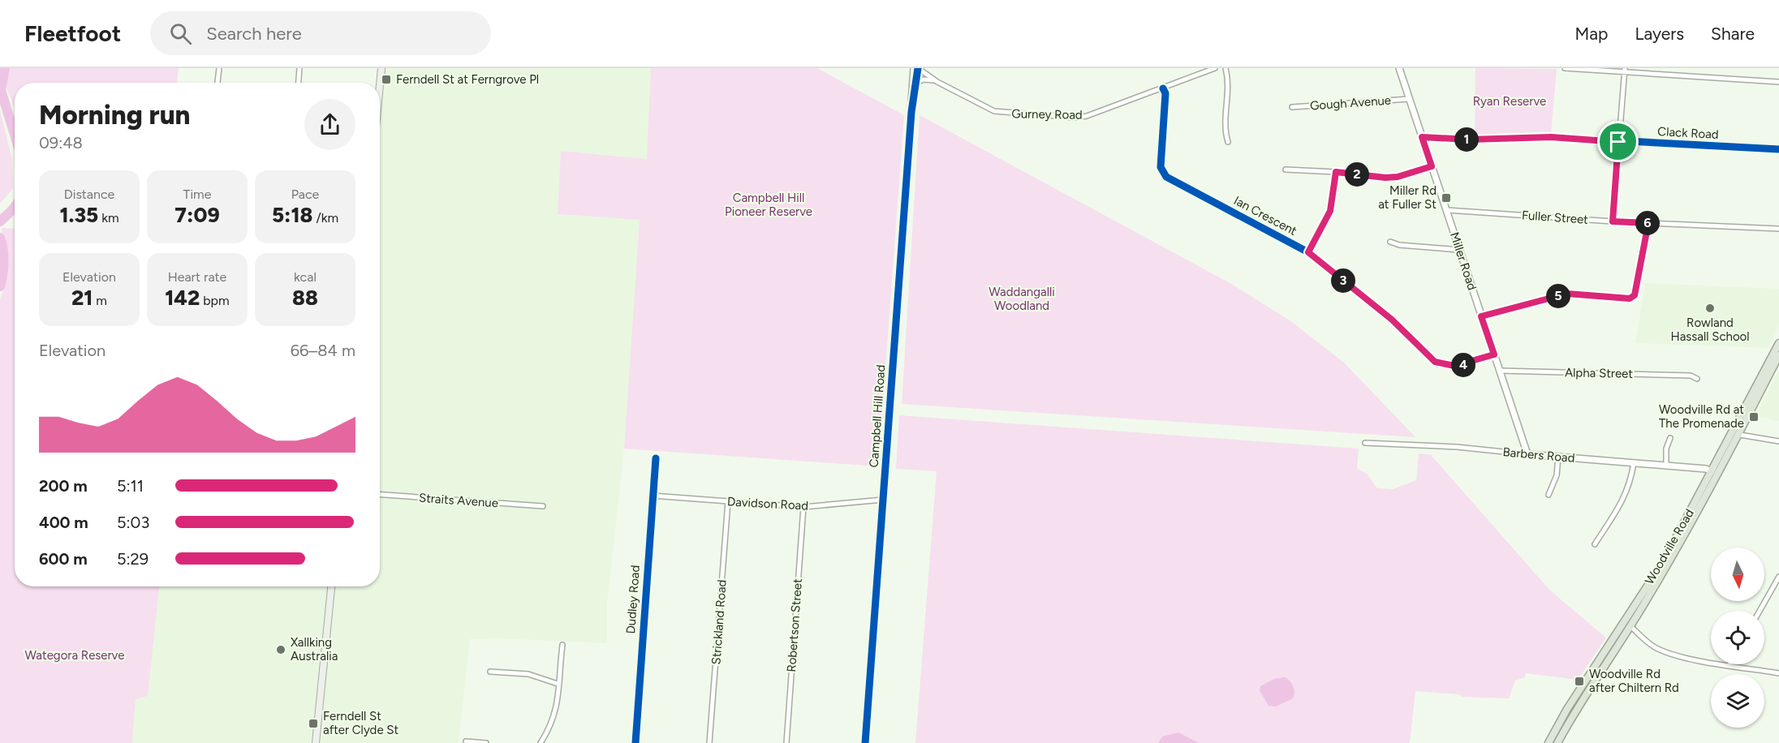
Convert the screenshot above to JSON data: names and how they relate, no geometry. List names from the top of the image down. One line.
{"streets":{"main road":["Woodville Road"],"street":["Gough Avenue","Gurney Road","Clack Road","Ian Crescent","Fuller Street","Miller Road","Alpha Street","Campbell Hill Road","Barbers Road","Straits Avenue","Davidson Road","Dudley Road","Strickland Road","Robertson Street"]},"crossings":[["Gough Avenue","Miller Road"],["Gurney Road","Ian Crescent"],["Gurney Road","Campbell Hill Road"],["Clack Road","Miller Road"],["Ian Crescent","Miller Road"],["Fuller Street","Miller Road"],["Miller Road","Alpha Street"],["Miller Road","Barbers Road"],["Campbell Hill Road","Davidson Road"],["Barbers Road","Woodville Road"],["Davidson Road","Dudley Road"],["Davidson Road","Strickland Road"],["Davidson Road","Robertson Street"]],"parks":["Ryan Reserve","Campbell Hill Pioneer Reserve","Waddangalli Woodland","Wategora Reserve"],"places":{"transit":["Ferndell St at Ferngrove Pl","Miller Rd at Fuller St","Woodville Rd at The Promenade","Woodville Rd after Chiltern Rd","Ferndell St after Clyde St"],"other":["Rowland Hassall School","Xallking Australia"]},"north":"bottom","page":{"header":"Fleetfoot","search":"Search here","nav":["Map","Layers","Share"],"heading":["Morning run","09:48"],"pins":["1","2","6","3","5","4"],"stats":[["Distance","1.35 km"],["Time","7:09"],["Pace","5:18 /km"],["Elevation","21 m"],["Heart rate","142 bpm"],["kcal","88"]],"chart":["Elevation","66–84 m"],"list":[{"name":"200 m","note":"5:11"},{"name":"400 m","note":"5:03"},{"name":"600 m","note":"5:29"}]}}
